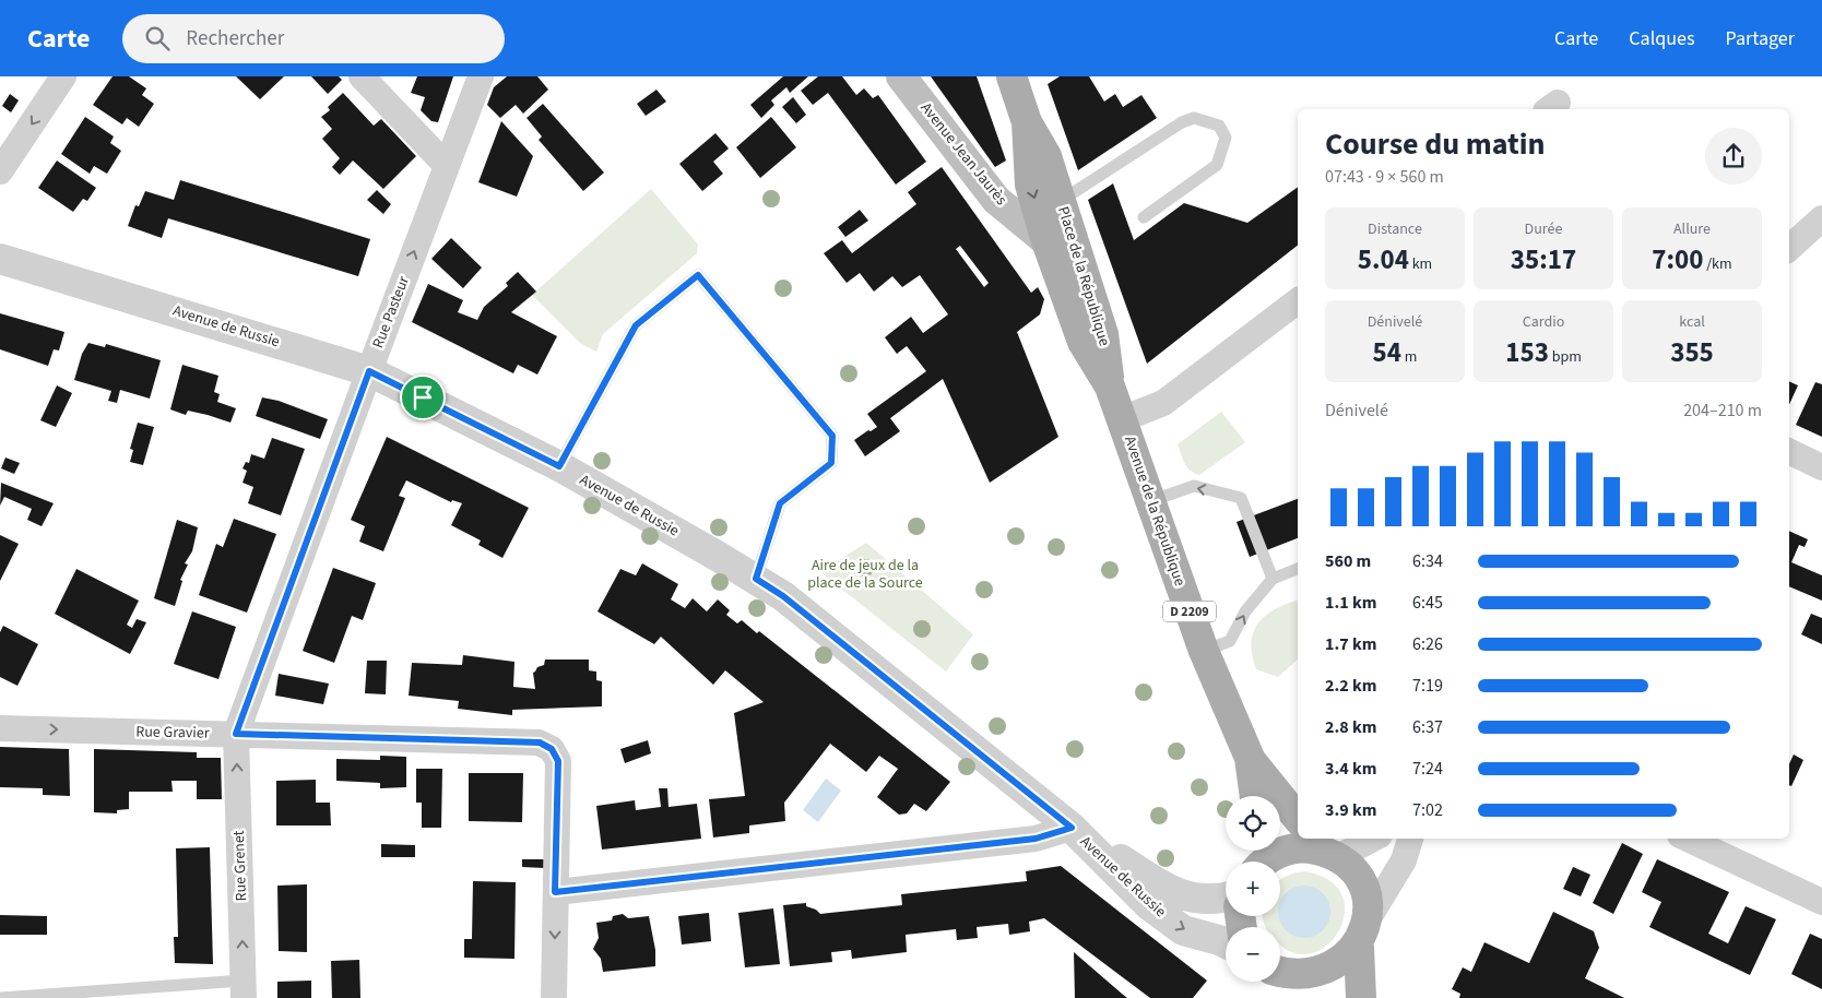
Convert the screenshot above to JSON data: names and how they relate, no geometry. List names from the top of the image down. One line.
{"streets":{"main road":["Avenue Jean Jaurès","Place de la République","Avenue de la République","D 2209"],"street":["Rue Pasteur","Avenue de Russie","Rue Gravier","Rue Grenet"]},"crossings":[["Avenue Jean Jaurès","Place de la République"],["Place de la République","Avenue de la République"],["Place de la République","D 2209"],["Rue Pasteur","Avenue de Russie"],["Rue Pasteur","Rue Gravier"],["Rue Pasteur","Rue Grenet"],["Rue Gravier","Rue Grenet"]],"one_way":["Rue Grenet"],"parks":["Aire de jeux de la place de la Source"],"page":{"header":"Carte","search":"Rechercher","nav":["Carte","Calques","Partager"],"heading":["Course du matin","07:43 · 9 × 560 m"],"stats":[["Distance","5.04 km"],["Durée","35:17"],["Allure","7:00 /km"],["Dénivelé","54 m"],["Cardio","153 bpm"],["kcal","355"]],"chart":["Dénivelé","204–210 m"],"list":[{"name":"560 m","note":"6:34"},{"name":"1.1 km","note":"6:45"},{"name":"1.7 km","note":"6:26"},{"name":"2.2 km","note":"7:19"},{"name":"2.8 km","note":"6:37"},{"name":"3.4 km","note":"7:24"},{"name":"3.9 km","note":"7:02"}],"map_buttons":["+","−"]}}
